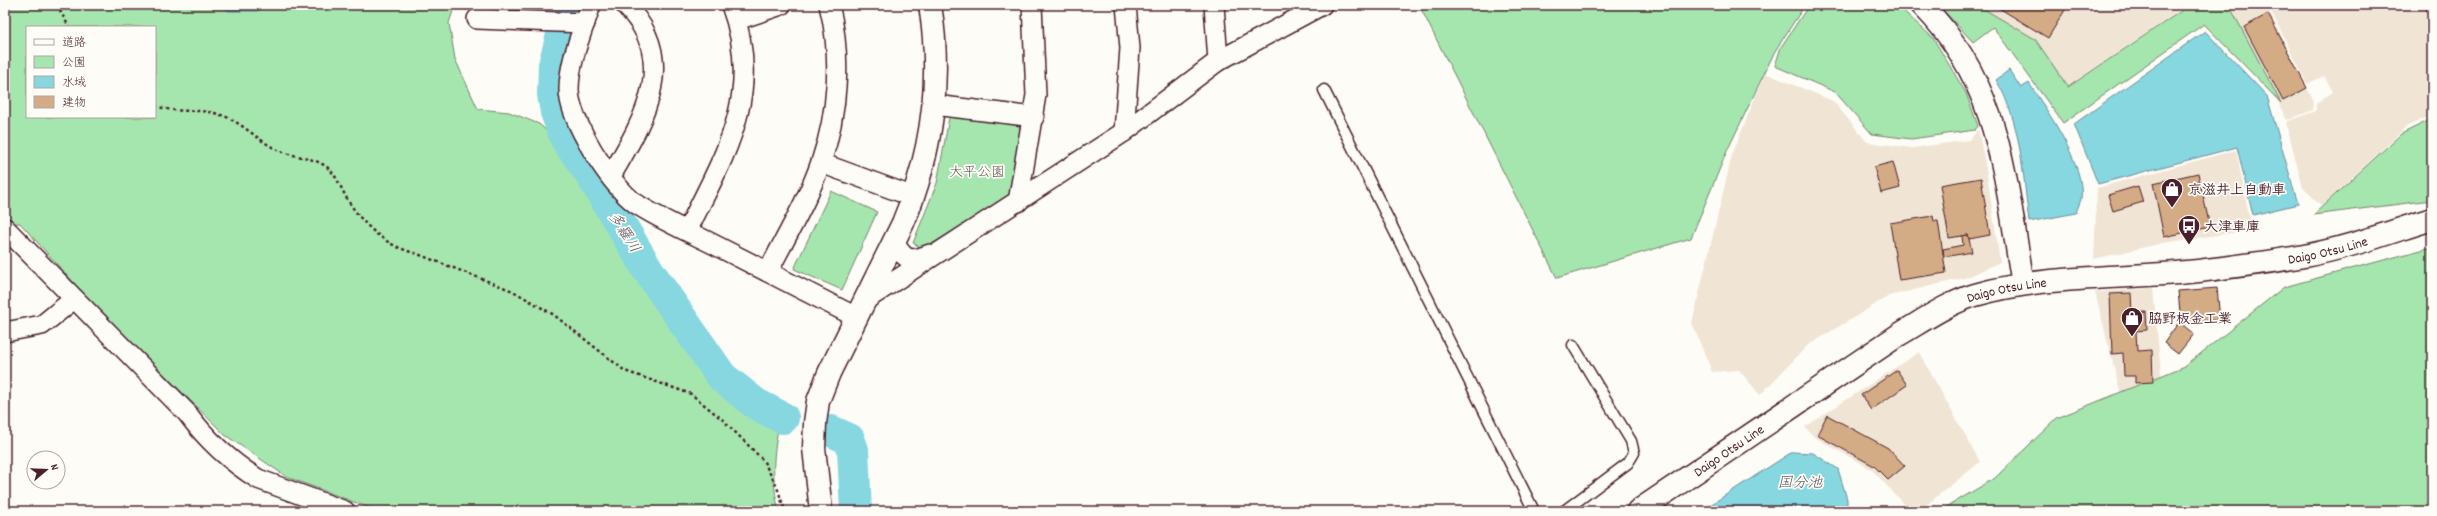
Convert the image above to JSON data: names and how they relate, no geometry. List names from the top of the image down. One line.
{"streets":{"main road":["Daigo Otsu Line"]},"water":["多羅川","国分池"],"parks":["大平公園"],"places":{"shop":["京滋井上自動車","脇野板金工業"],"bus stop":["大津車庫"]},"legend":["道路","公園","水域","建物"],"north":"right"}
